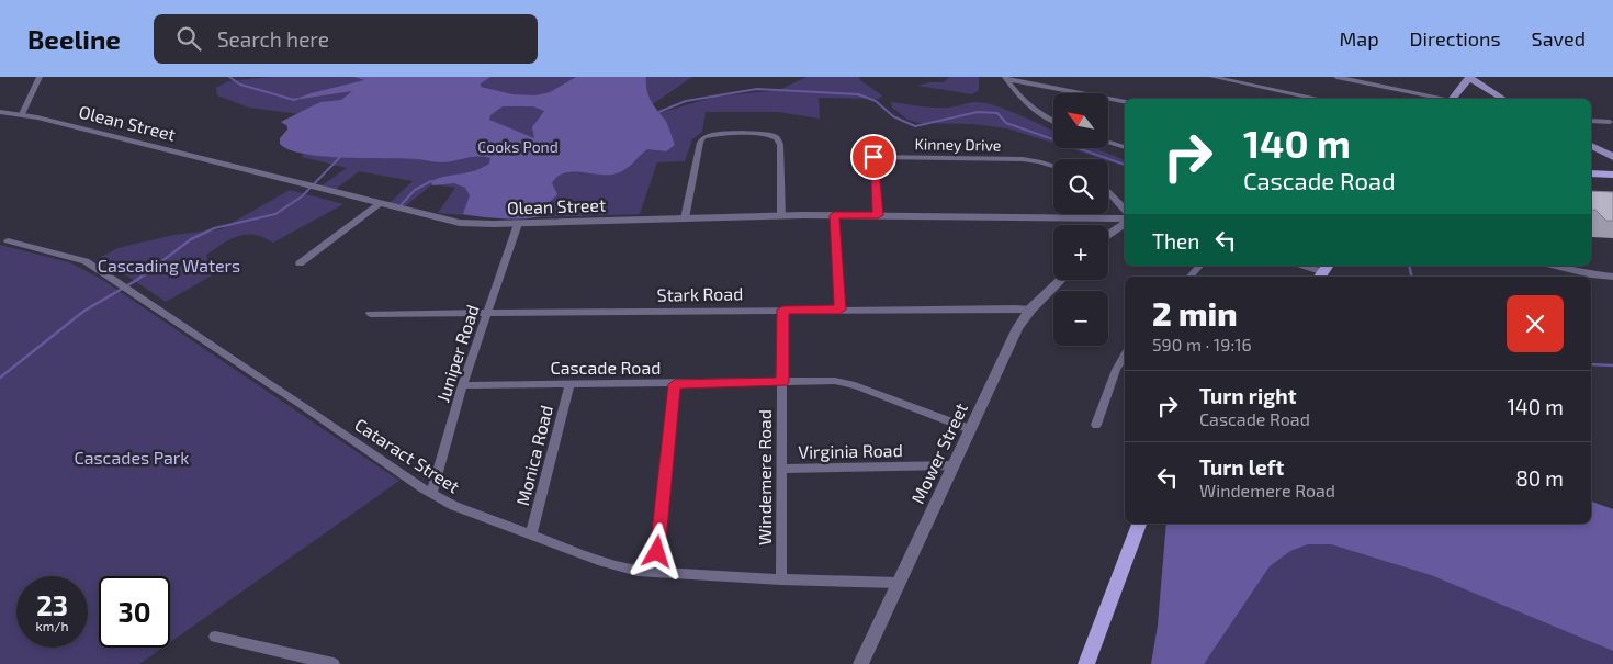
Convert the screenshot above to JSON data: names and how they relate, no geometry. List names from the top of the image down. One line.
{"streets":{"street":["Olean Street","Kinney Drive","Stark Road","Juniper Road","Cascade Road","Virginia Road","Mower Street","Cataract Street","Monica Road","Windemere Road"]},"crossings":[["Olean Street","Kinney Drive"],["Olean Street","Juniper Road"],["Stark Road","Juniper Road"],["Stark Road","Mower Street"],["Stark Road","Windemere Road"],["Juniper Road","Cascade Road"],["Juniper Road","Cataract Street"],["Cascade Road","Mower Street"],["Cascade Road","Monica Road"],["Cascade Road","Windemere Road"],["Virginia Road","Mower Street"],["Virginia Road","Windemere Road"],["Mower Street","Cataract Street"],["Cataract Street","Monica Road"],["Cataract Street","Windemere Road"]],"parks":["Cooks Pond","Cascading Waters","Cascades Park"],"north":"top left","page":{"header":"Beeline","search":"Search here","nav":["Map","Directions","Saved"],"map_buttons":["+","−"],"turn":["140 m","Cascade Road"],"then":"Then","heading":["2 min","590 m · 19:16"],"list":[{"name":"Turn right","note":"Cascade Road","value":"140 m"},{"name":"Turn left","note":"Windemere Road","value":"80 m"}],"speed":"23 km/h","limit":"30"}}
